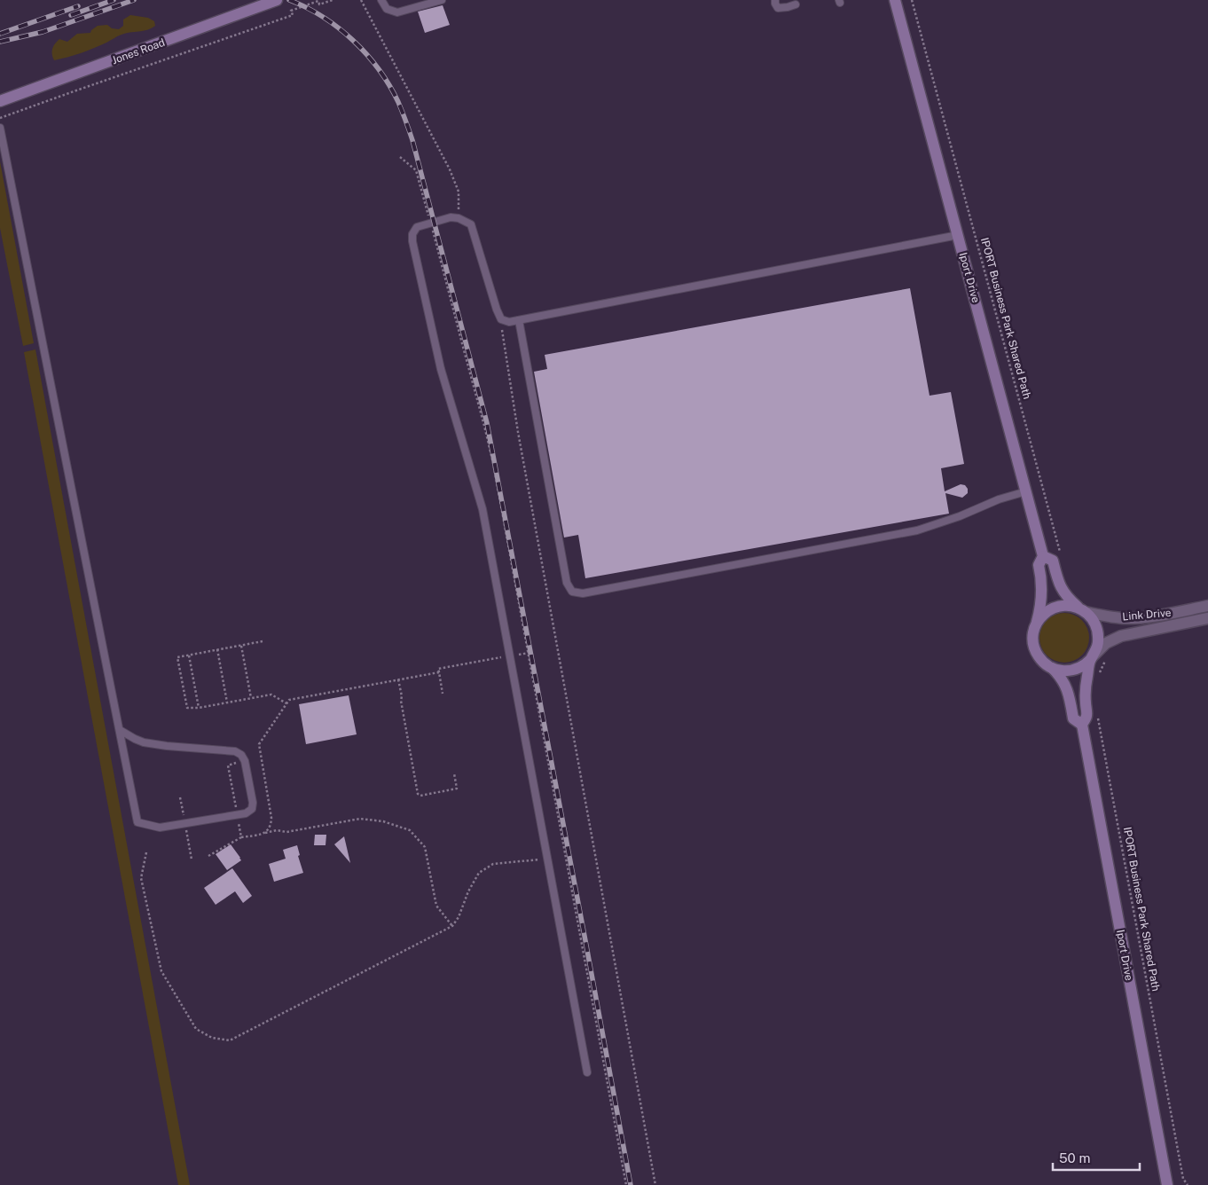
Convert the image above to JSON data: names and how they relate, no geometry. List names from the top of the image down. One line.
{"streets":{"street":["Jones Road","Iport Drive","Link Drive"],"path":["IPORT Business Park Shared Path"]},"crossings":[["Iport Drive","Link Drive"]],"scale_bar":"50 m"}
